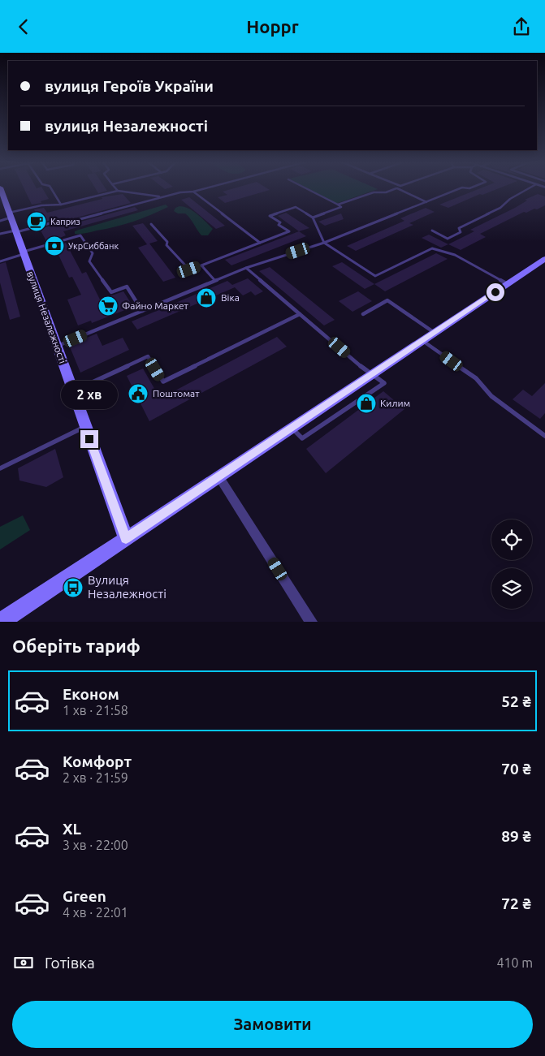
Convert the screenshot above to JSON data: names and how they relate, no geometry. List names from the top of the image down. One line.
{"streets":{"main road":["вулиця Незалежності"]},"places":{"cafe":["Каприз"],"bank":["УкрСиббанк"],"shop":["Віка","Килим"],"supermarket":["Файно Маркет"],"public building":["Поштомат"],"bus stop":["Вулиця Незалежності"]},"page":{"header":"Hoppr","banner":["вулиця Героїв України","вулиця Незалежності"],"bubble":"2 хв","heading":"Оберіть тариф","list":[{"name":"Економ","note":"1 хв · 21:58","value":"52 ₴"},{"name":"Комфорт","note":"2 хв · 21:59","value":"70 ₴"},{"name":"XL","note":"3 хв · 22:00","value":"89 ₴"},{"name":"Green","note":"4 хв · 22:01","value":"72 ₴"}],"pay":["Готівка","410 m"],"buttons":"Замовити"}}
